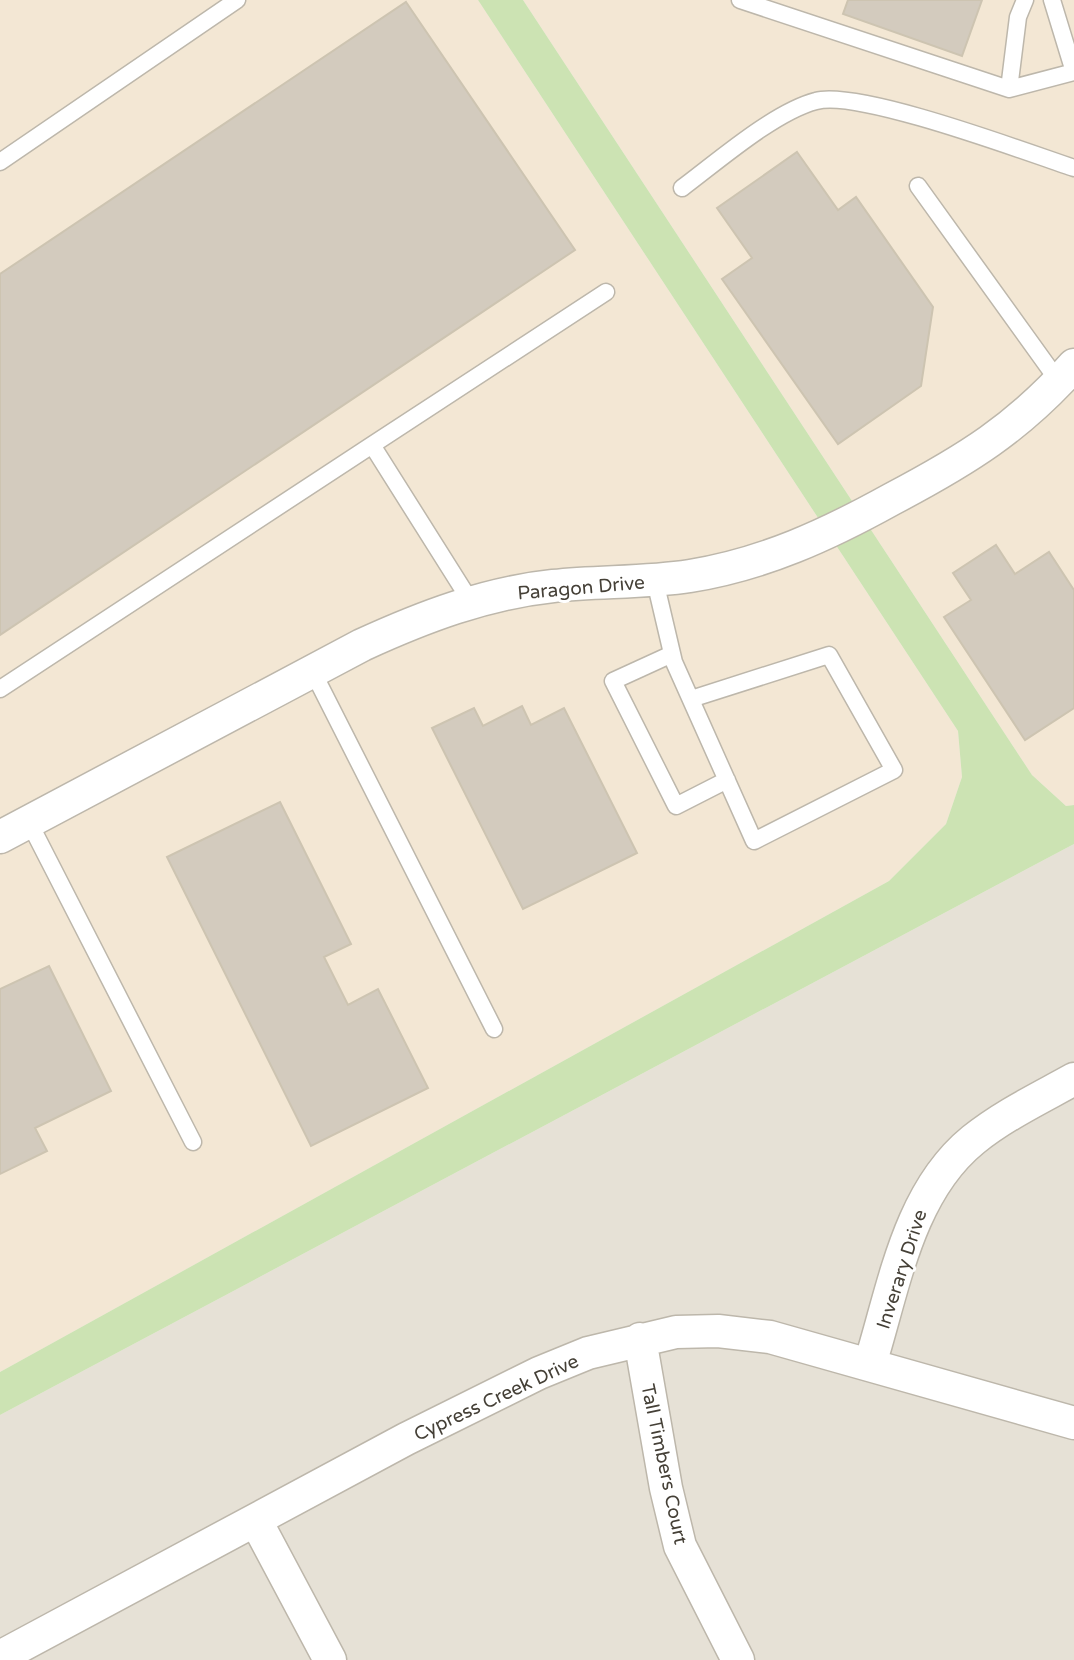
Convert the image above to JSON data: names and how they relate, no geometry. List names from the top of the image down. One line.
{"streets":{"street":["Paragon Drive","Inverary Drive","Cypress Creek Drive","Tall Timbers Court"]},"crossings":[["Inverary Drive","Cypress Creek Drive"],["Cypress Creek Drive","Tall Timbers Court"]]}
